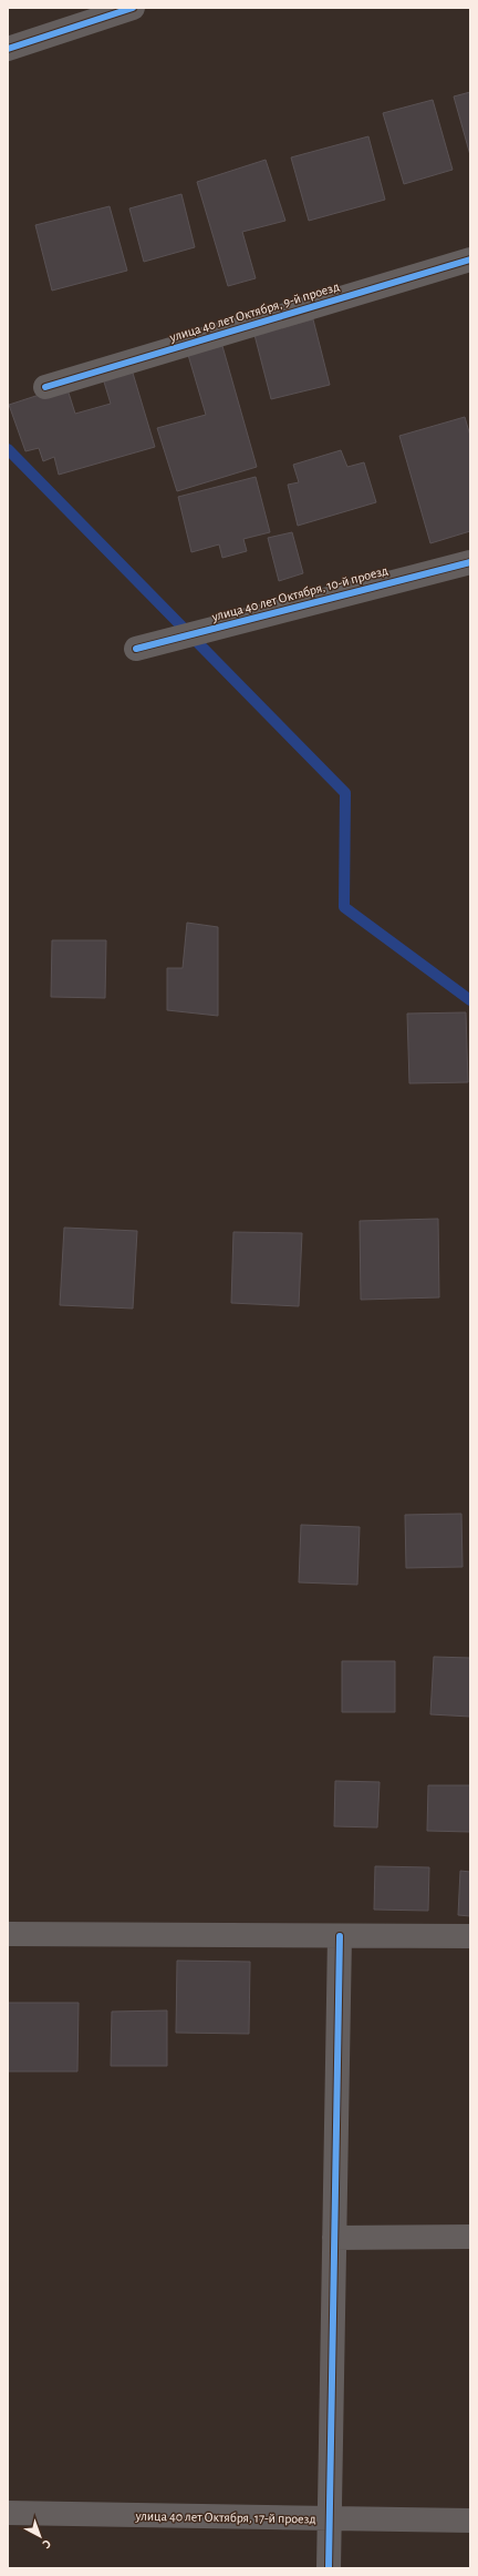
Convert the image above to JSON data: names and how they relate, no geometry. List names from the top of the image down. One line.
{"streets":{"street":["улица 40 лет Октября, 9-й проезд","улица 40 лет Октября, 10-й проезд","улица 40 лет Октября, 17-й проезд"]},"north":"bottom right"}
